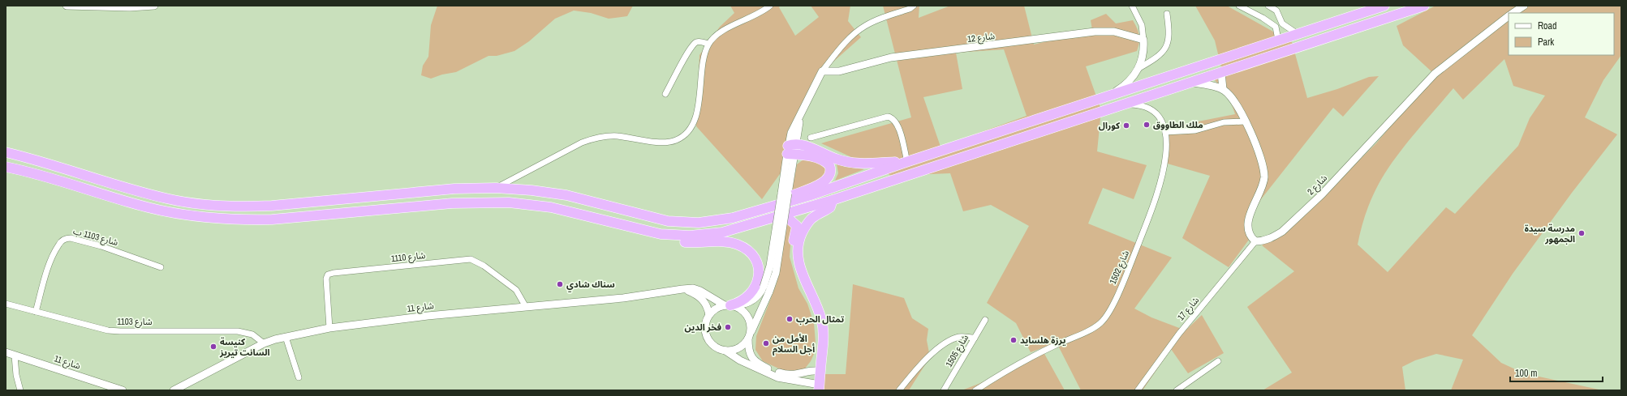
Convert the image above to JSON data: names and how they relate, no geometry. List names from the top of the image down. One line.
{"streets":{"street":["شارع 12","شارع 2","شارع 1103 ب","شارع 1110","شارع 1502","شارع 11","شارع 17","شارع 1103","شارع 1505"]},"crossings":[["شارع 2","شارع 17"],["شارع 1103 ب","شارع 1103"],["شارع 1110","شارع 11"],["شارع 11","شارع 1103"]],"places":["ملك الطاووق","كورال","مدرسة سيدة الجمهور","سناك شادي","تمثال الحرب","فخر الدين","يرزة هلسايد","الأمل من أجل السلام","كنيسة السانت تيريز"],"legend":["Road","Park"],"scale_bar":"100 m"}
